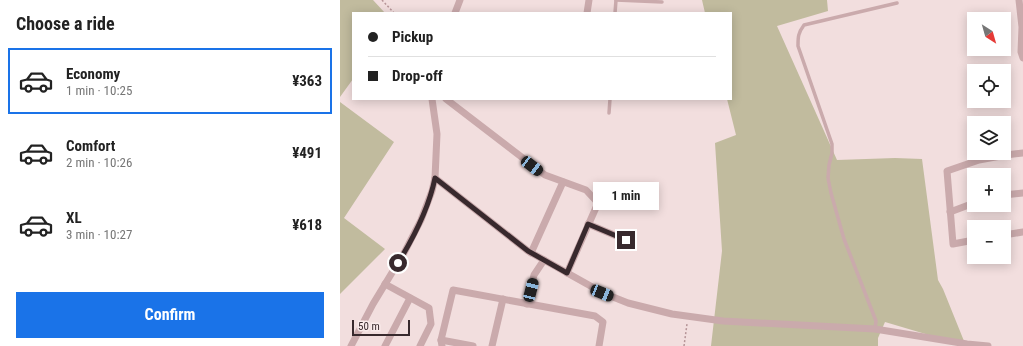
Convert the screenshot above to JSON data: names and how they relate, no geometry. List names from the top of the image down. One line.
{"scale_bar":"50 m","north":"bottom right","page":{"heading":"Choose a ride","map_buttons":["+","−"],"banner":["Pickup","Drop-off"],"list":[{"name":"Economy","note":"1 min · 10:25","value":"¥363"},{"name":"Comfort","note":"2 min · 10:26","value":"¥491"},{"name":"XL","note":"3 min · 10:27","value":"¥618"}],"bubble":"1 min","buttons":"Confirm","scale":"50 m"}}
